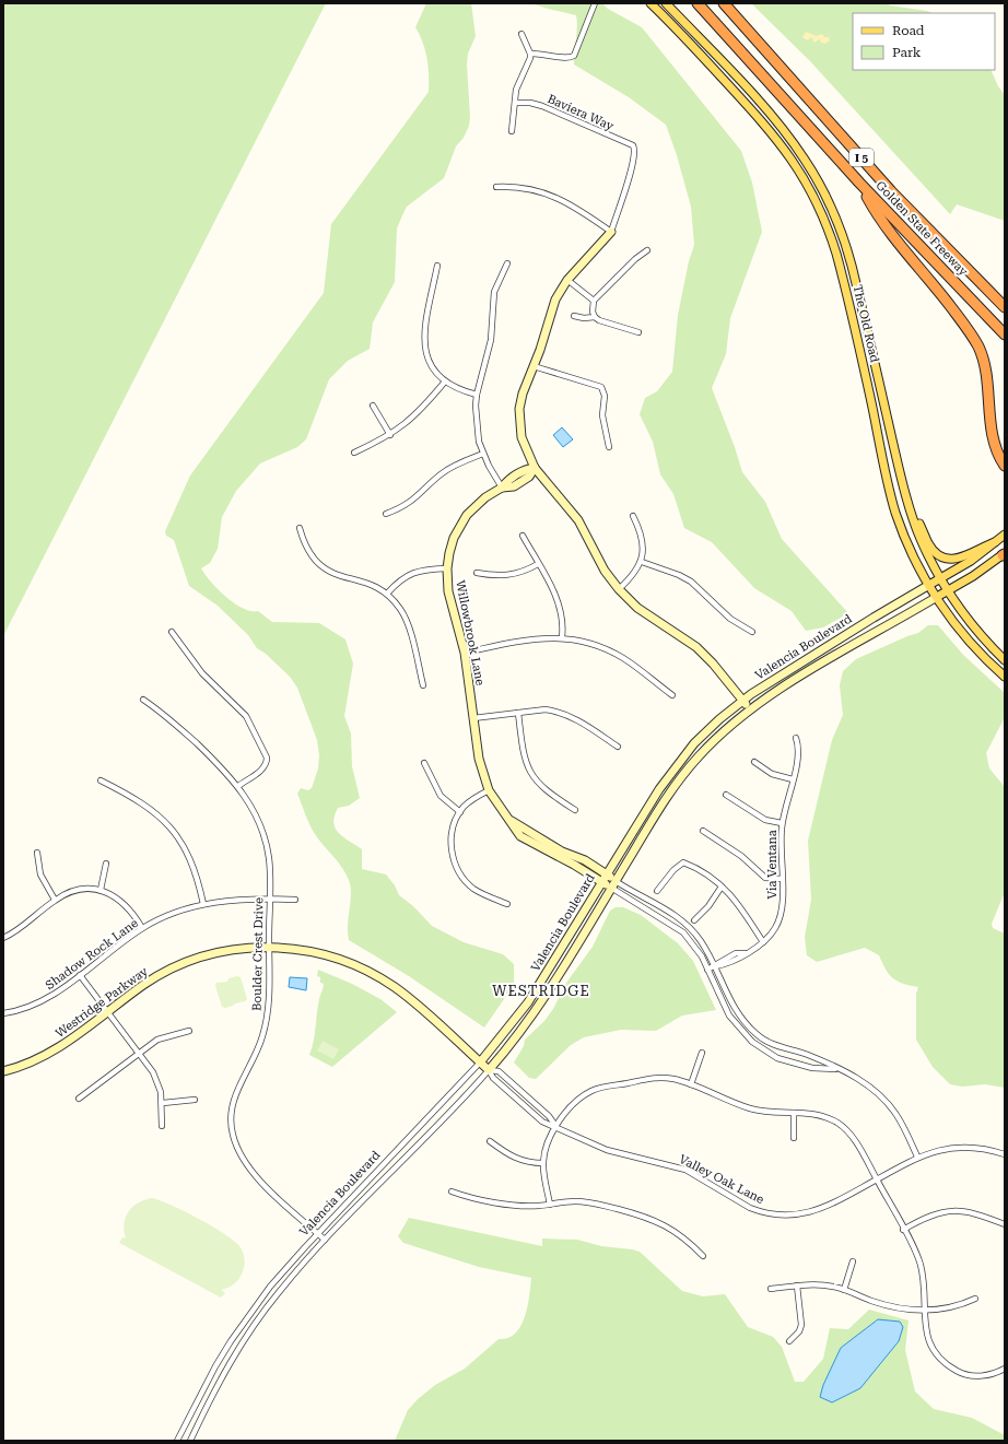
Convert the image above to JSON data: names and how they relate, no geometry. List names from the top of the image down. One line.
{"streets":{"highway":["I 5","Golden State Freeway"],"main road":["The Old Road","Valencia Boulevard"],"street":["Baviera Way","Willowbrook Lane","Via Ventana","Shadow Rock Lane","Boulder Crest Drive","Westridge Parkway","Valley Oak Lane"]},"crossings":[["The Old Road","Valencia Boulevard"],["Willowbrook Lane","Valencia Boulevard"],["Valencia Boulevard","Boulder Crest Drive"],["Valencia Boulevard","Westridge Parkway"],["Valencia Boulevard","Valley Oak Lane"],["Shadow Rock Lane","Boulder Crest Drive"],["Boulder Crest Drive","Westridge Parkway"],["Westridge Parkway","Valley Oak Lane"]],"districts":["WESTRIDGE"],"legend":["Road","Park"]}
